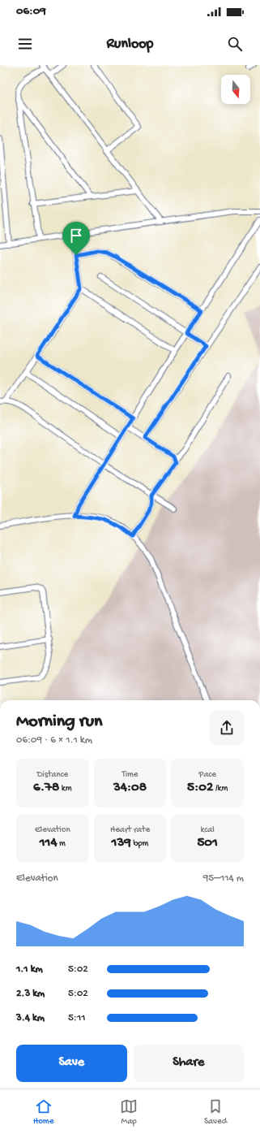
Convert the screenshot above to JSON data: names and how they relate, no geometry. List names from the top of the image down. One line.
{"north":"bottom","page":{"status":"06:09","header":"Runloop","heading":["Morning run","06:09 · 6 × 1.1 km"],"stats":[["Distance","6.78 km"],["Time","34:08"],["Pace","5:02 /km"],["Elevation","114 m"],["Heart rate","139 bpm"],["kcal","501"]],"chart":["Elevation","95–114 m"],"list":[{"name":"1.1 km","note":"5:02"},{"name":"2.3 km","note":"5:02"},{"name":"3.4 km","note":"5:11"}],"buttons":["Save","Share"],"tabs":["Home","Map","Saved"]}}
